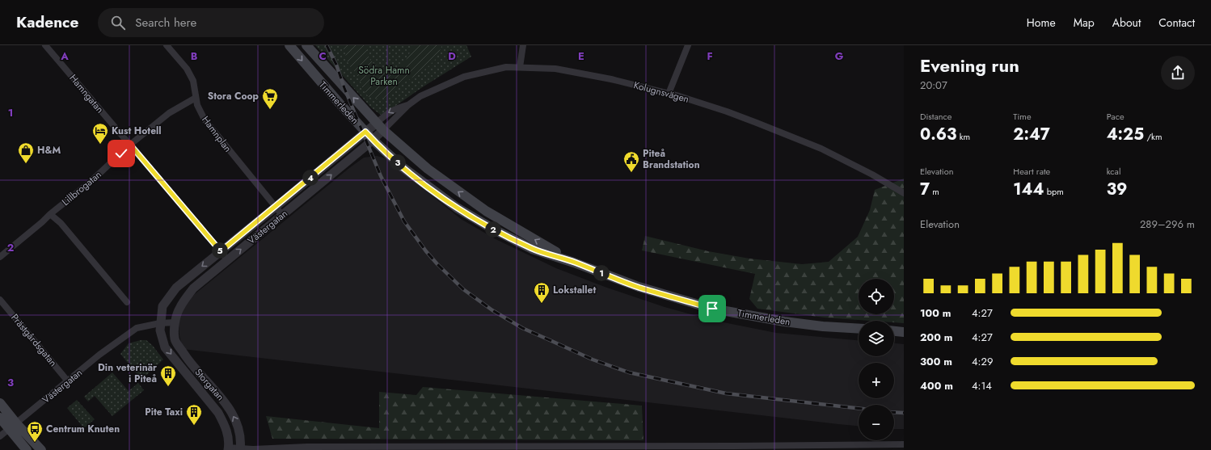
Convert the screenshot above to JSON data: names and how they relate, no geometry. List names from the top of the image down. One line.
{"streets":{"main road":["Timmerleden"],"street":["Kolugnsvägen","Hamngatan","Hamnplan","Lillbrogatan","Västergatan","Prästgårdsgatan","Storgatan"]},"crossings":[["Kolugnsvägen","Timmerleden"],["Kolugnsvägen","Västergatan"],["Hamngatan","Lillbrogatan"],["Hamngatan","Västergatan"],["Timmerleden","Västergatan"],["Hamnplan","Lillbrogatan"],["Hamnplan","Västergatan"],["Västergatan","Prästgårdsgatan"],["Västergatan","Storgatan"]],"parks":["Södra Hamn Parken"],"places":{"supermarket":["Stora Coop"],"hotel":["Kust Hotell"],"shop":["H&M"],"public building":["Piteå Brandstation"],"building":["Lokstallet","Din veterinär i Piteå","Pite Taxi"],"bus stop":["Centrum Knuten"]},"page":{"header":"Kadence","search":"Search here","nav":["Home","Map","About","Contact"],"heading":["Evening run","20:07"],"stats":[["Distance","0.63 km"],["Time","2:47"],["Pace","4:25 /km"],["Elevation","7 m"],["Heart rate","144 bpm"],["kcal","39"]],"pins":["3","4","2","5","1"],"chart":["Elevation","289–296 m"],"map_buttons":["+","−"],"list":[{"name":"100 m","note":"4:27"},{"name":"200 m","note":"4:27"},{"name":"300 m","note":"4:29"},{"name":"400 m","note":"4:14"}]},"grid":{"columns":["A","B","C","D","E","F","G"],"rows":["1","2","3"]}}
